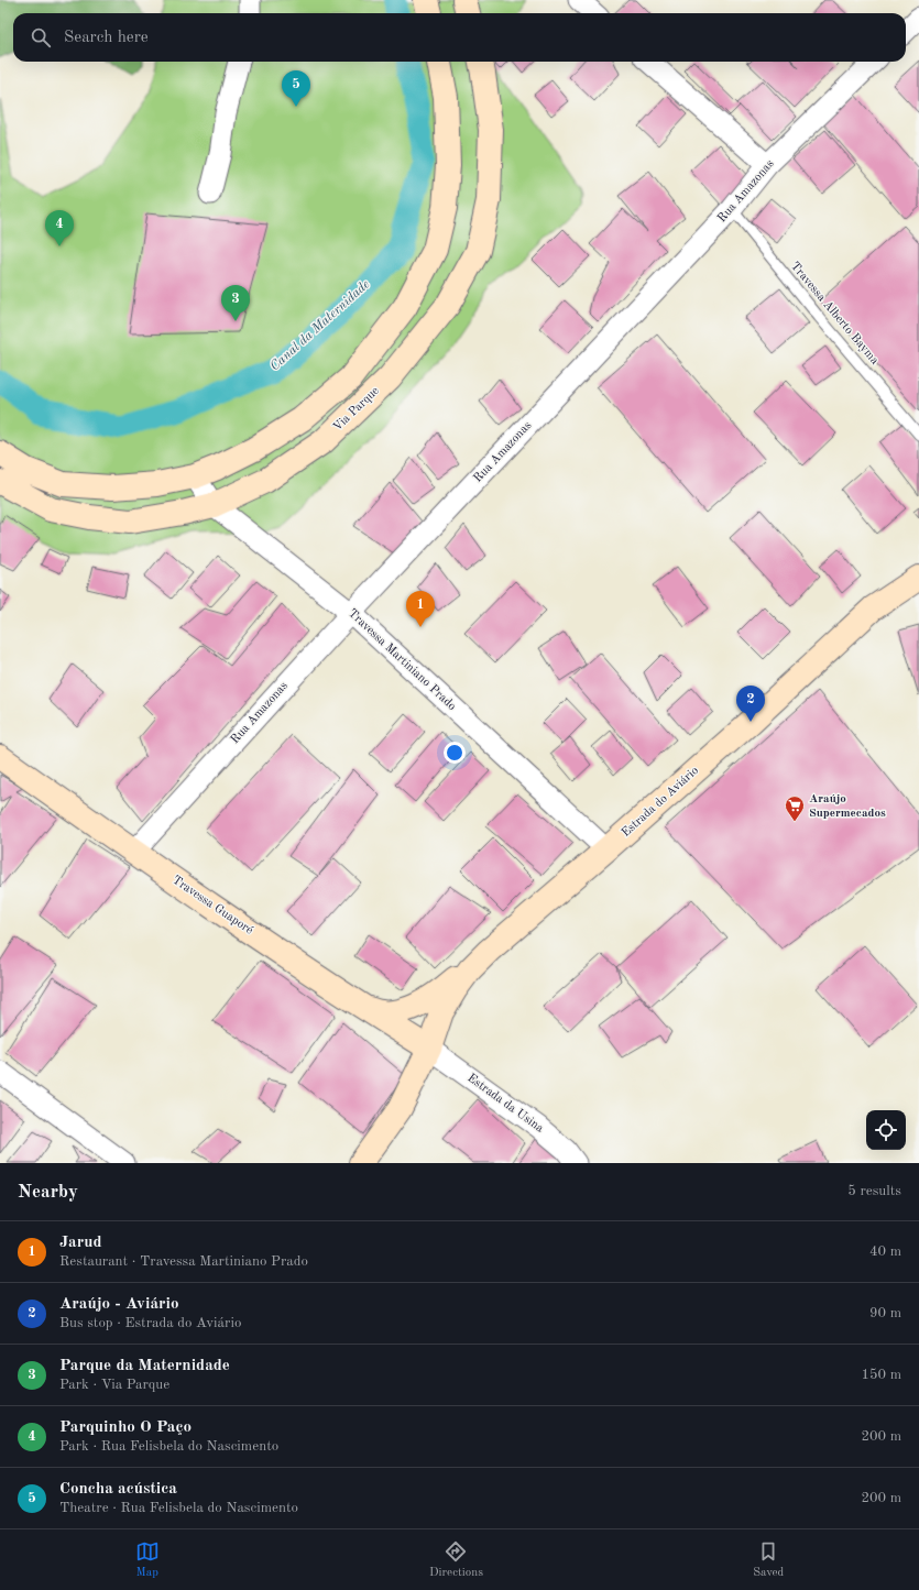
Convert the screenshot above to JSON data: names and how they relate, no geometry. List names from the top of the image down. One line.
{"streets":{"street":["Rua Amazonas","Via Parque","Travessa Martiniano Prado","Estrada do Aviário","Travessa Guaporé","Estrada da Usina"],"lane":["Travessa Alberto Bayma"]},"crossings":[["Rua Amazonas","Travessa Alberto Bayma"],["Rua Amazonas","Travessa Martiniano Prado"],["Rua Amazonas","Travessa Guaporé"],["Via Parque","Travessa Martiniano Prado"],["Travessa Martiniano Prado","Estrada do Aviário"],["Estrada do Aviário","Travessa Guaporé"],["Estrada do Aviário","Estrada da Usina"],["Travessa Guaporé","Estrada da Usina"]],"water":["Canal da Maternidade"],"places":{"supermarket":["Araújo Supermecados"]},"page":{"search":"Search here","pins":["5","4","3","1","2"],"heading":["Nearby","5 results"],"list":[{"mark":"1","name":"Jarud","note":"Restaurant · Travessa Martiniano Prado","value":"40 m"},{"mark":"2","name":"Araújo - Aviário","note":"Bus stop · Estrada do Aviário","value":"90 m"},{"mark":"3","name":"Parque da Maternidade","note":"Park · Via Parque","value":"150 m"},{"mark":"4","name":"Parquinho O Paço","note":"Park · Rua Felisbela do Nascimento","value":"200 m"},{"mark":"5","name":"Concha acústica","note":"Theatre · Rua Felisbela do Nascimento","value":"200 m"}],"nav":["Map","Directions","Saved"]}}
